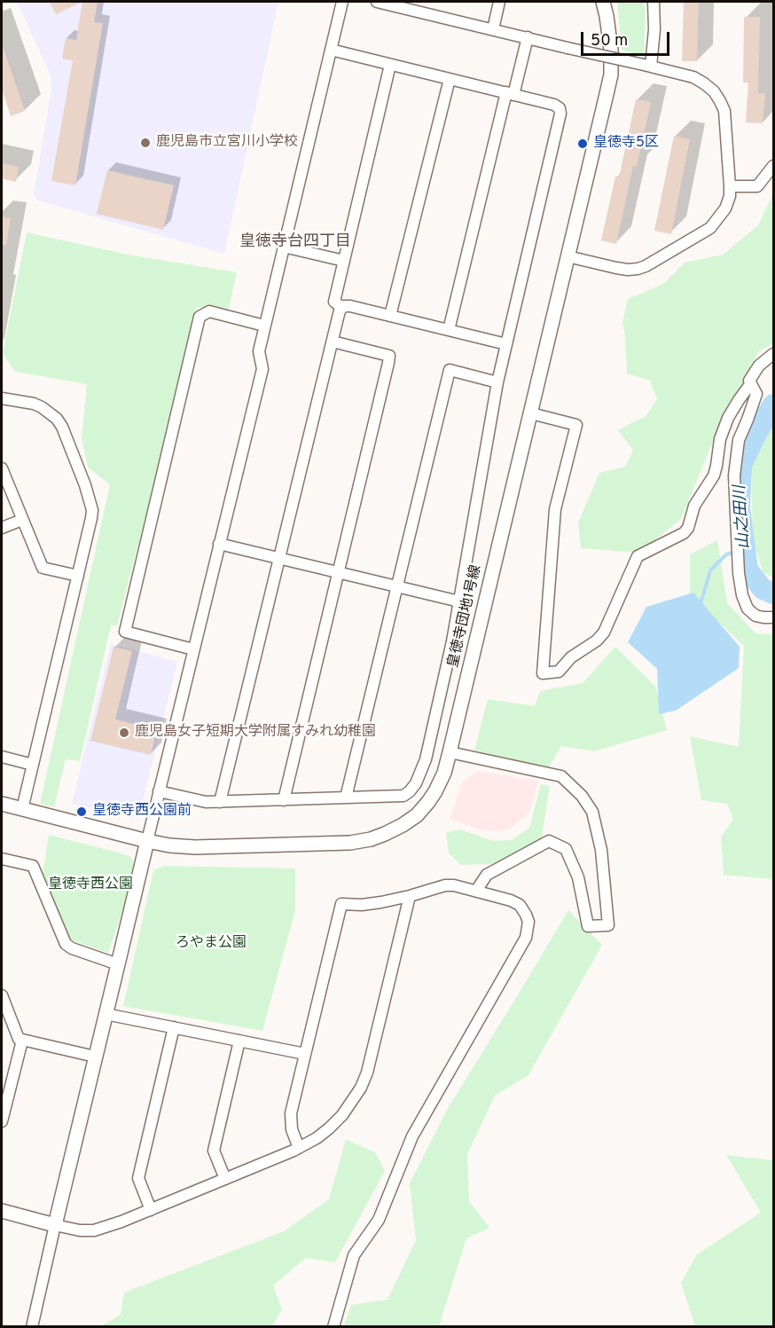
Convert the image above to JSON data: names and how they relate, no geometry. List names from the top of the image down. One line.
{"streets":{"street":["皇徳寺団地1号線"]},"districts":["皇徳寺台四丁目"],"water":["山之田川"],"parks":["皇徳寺西公園","ろやま公園"],"places":["鹿児島市立宮川小学校","皇徳寺5区","鹿児島女子短期大学附属すみれ幼稚園","皇徳寺西公園前"],"scale_bar":"50 m"}
